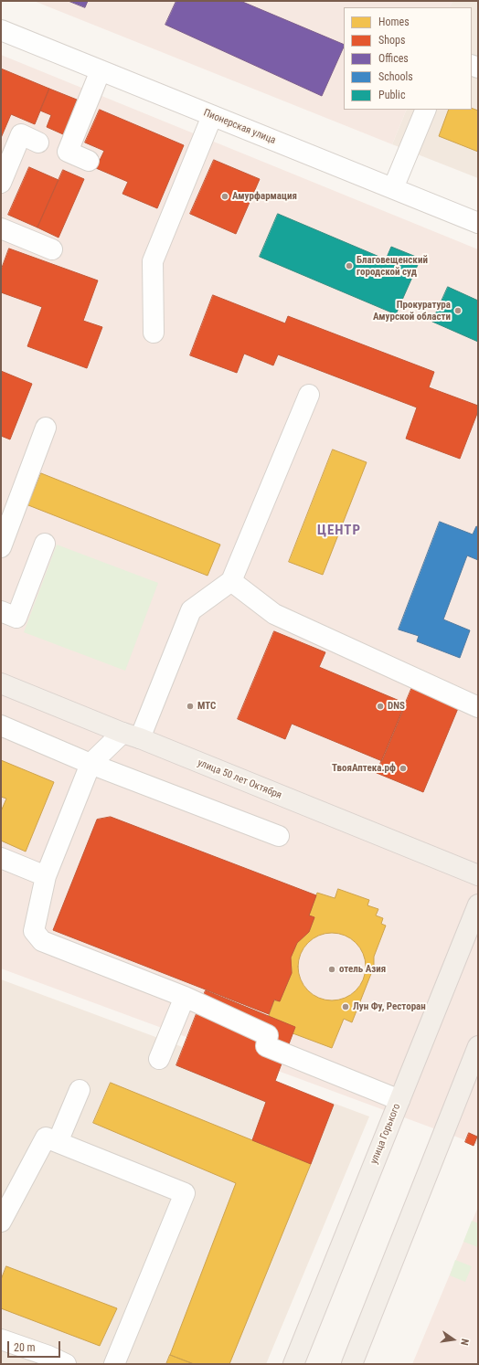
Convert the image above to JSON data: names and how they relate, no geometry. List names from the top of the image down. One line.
{"streets":{"main road":["улица 50 лет Октября","улица Горького"],"street":["Пионерская улица"]},"districts":["ЦЕНТР"],"places":["Амурфармация","Благовещенский городской суд","Прокуратура Амурской области","МТС","DNS","ТвояАптека.рф","отель Азия","Лун Фу, Ресторан"],"legend":["Homes","Shops","Offices","Schools","Public"],"scale_bar":"20 m","north":"right"}
